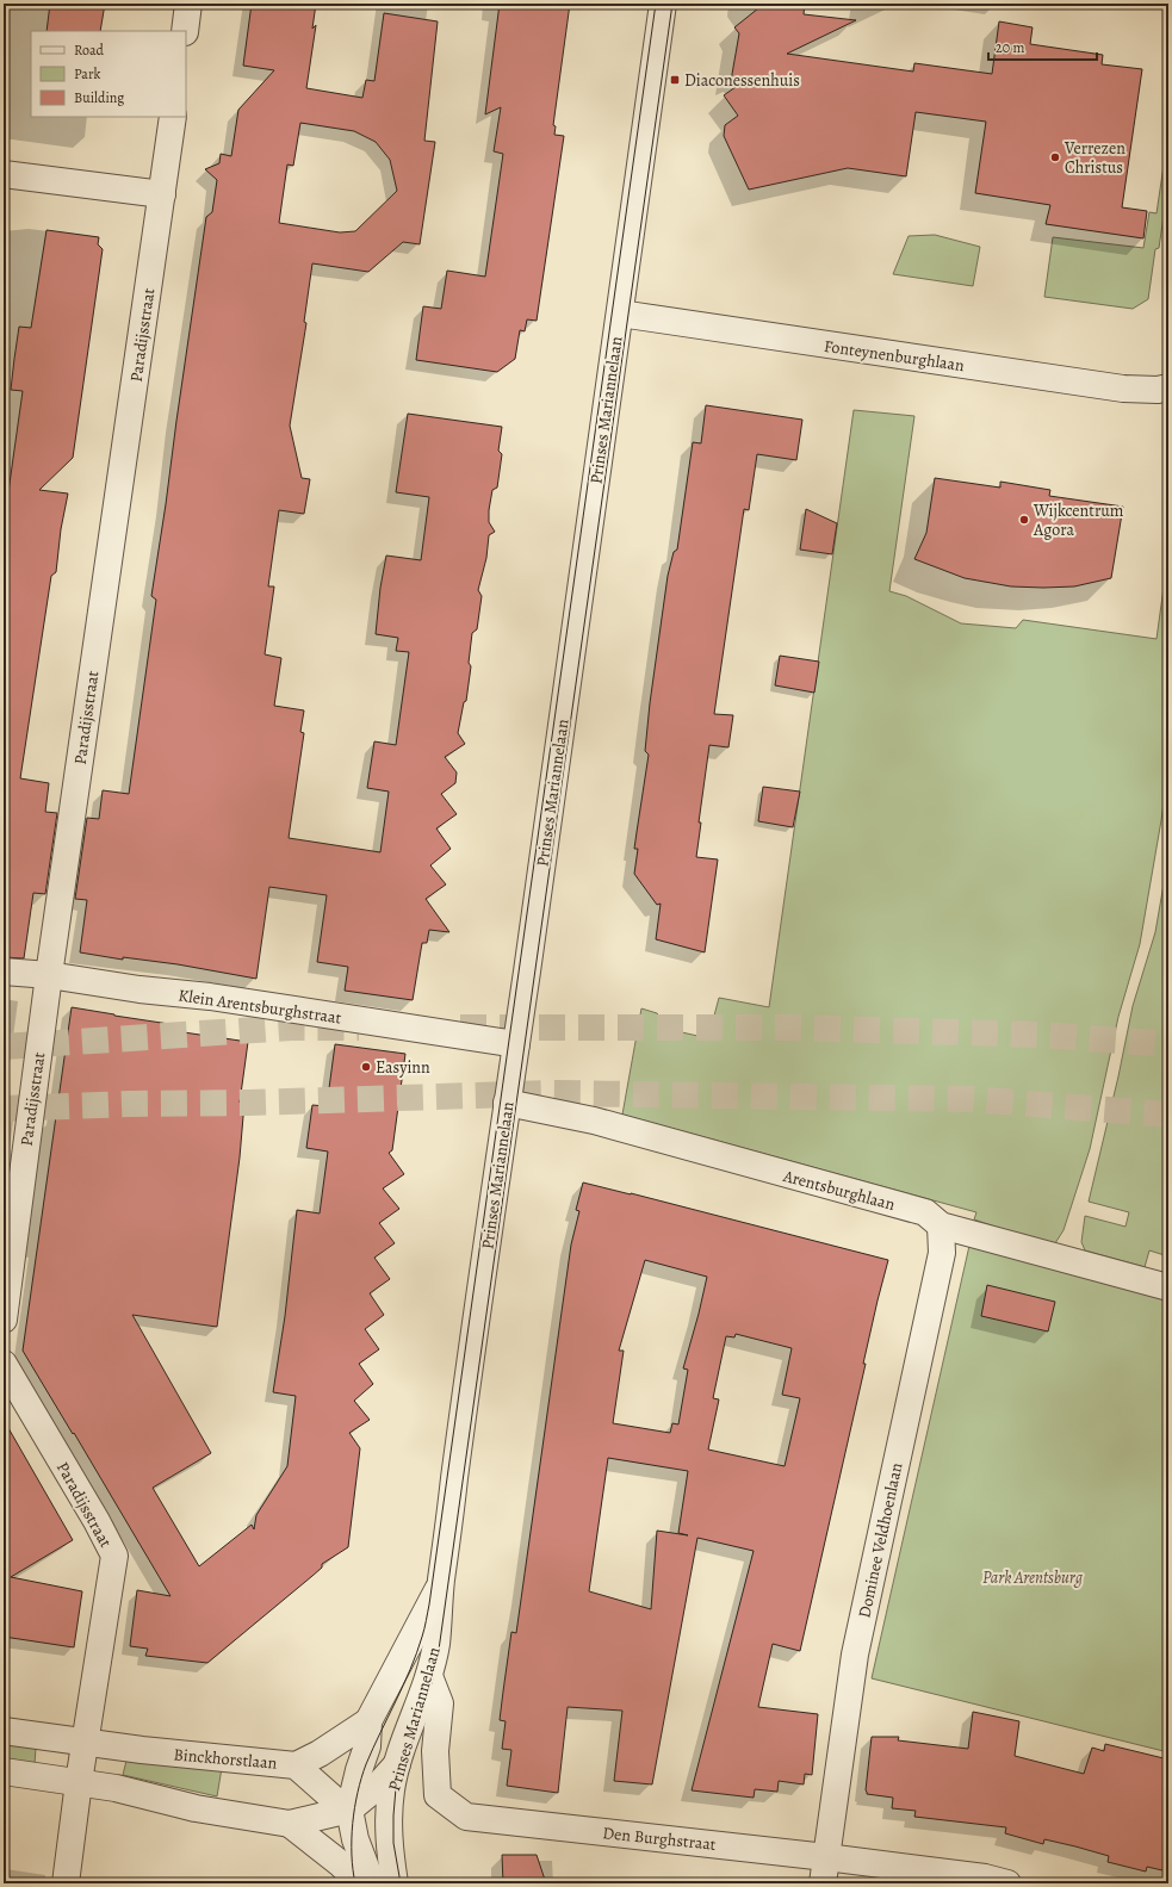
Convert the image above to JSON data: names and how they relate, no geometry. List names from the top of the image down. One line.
{"streets":{"street":["Paradijsstraat","Fonteynenburghlaan","Prinses Mariannelaan","Klein Arentsburghstraat","Arentsburghlaan","Dominee Veldhoenlaan","Binckhorstlaan","Den Burghstraat"]},"crossings":[["Paradijsstraat","Klein Arentsburghstraat"],["Paradijsstraat","Binckhorstlaan"],["Fonteynenburghlaan","Prinses Mariannelaan"],["Prinses Mariannelaan","Klein Arentsburghstraat"],["Prinses Mariannelaan","Arentsburghlaan"],["Prinses Mariannelaan","Binckhorstlaan"],["Prinses Mariannelaan","Den Burghstraat"],["Arentsburghlaan","Dominee Veldhoenlaan"],["Dominee Veldhoenlaan","Den Burghstraat"]],"parks":["Park Arentsburg"],"places":{"transit":["Diaconessenhuis"],"other":["Verrezen Christus","Wijkcentrum Agora","Easyinn"]},"legend":["Road","Park","Building"],"scale_bar":"20 m"}
